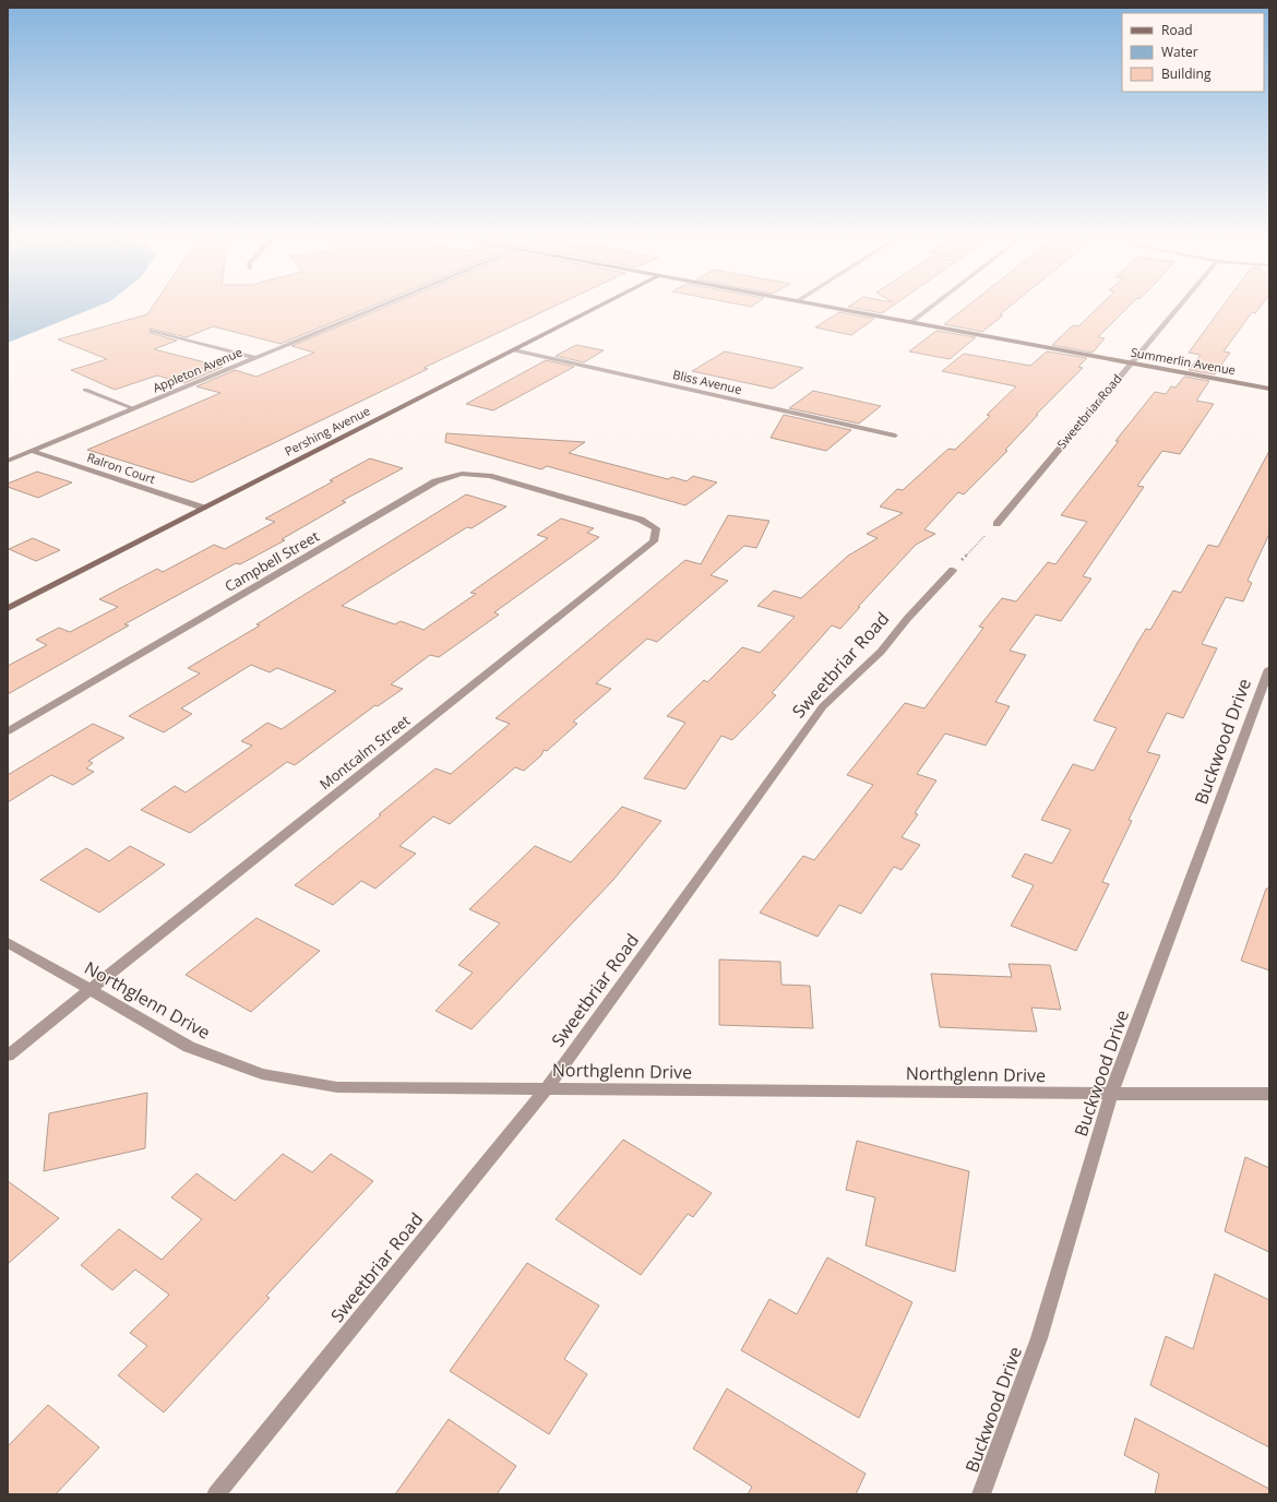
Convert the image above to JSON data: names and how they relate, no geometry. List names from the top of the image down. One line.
{"streets":{"street":["Summerlin Avenue","Appleton Avenue","Bliss Avenue","Sweetbriar Road","Pershing Avenue","Ralron Court","Campbell Street","Buckwood Drive","Montcalm Street","Northglenn Drive"]},"crossings":[["Summerlin Avenue","Sweetbriar Road"],["Appleton Avenue","Ralron Court"],["Bliss Avenue","Pershing Avenue"],["Sweetbriar Road","Northglenn Drive"],["Pershing Avenue","Ralron Court"],["Campbell Street","Montcalm Street"],["Buckwood Drive","Northglenn Drive"],["Montcalm Street","Northglenn Drive"]],"legend":["Road","Water","Building"]}
